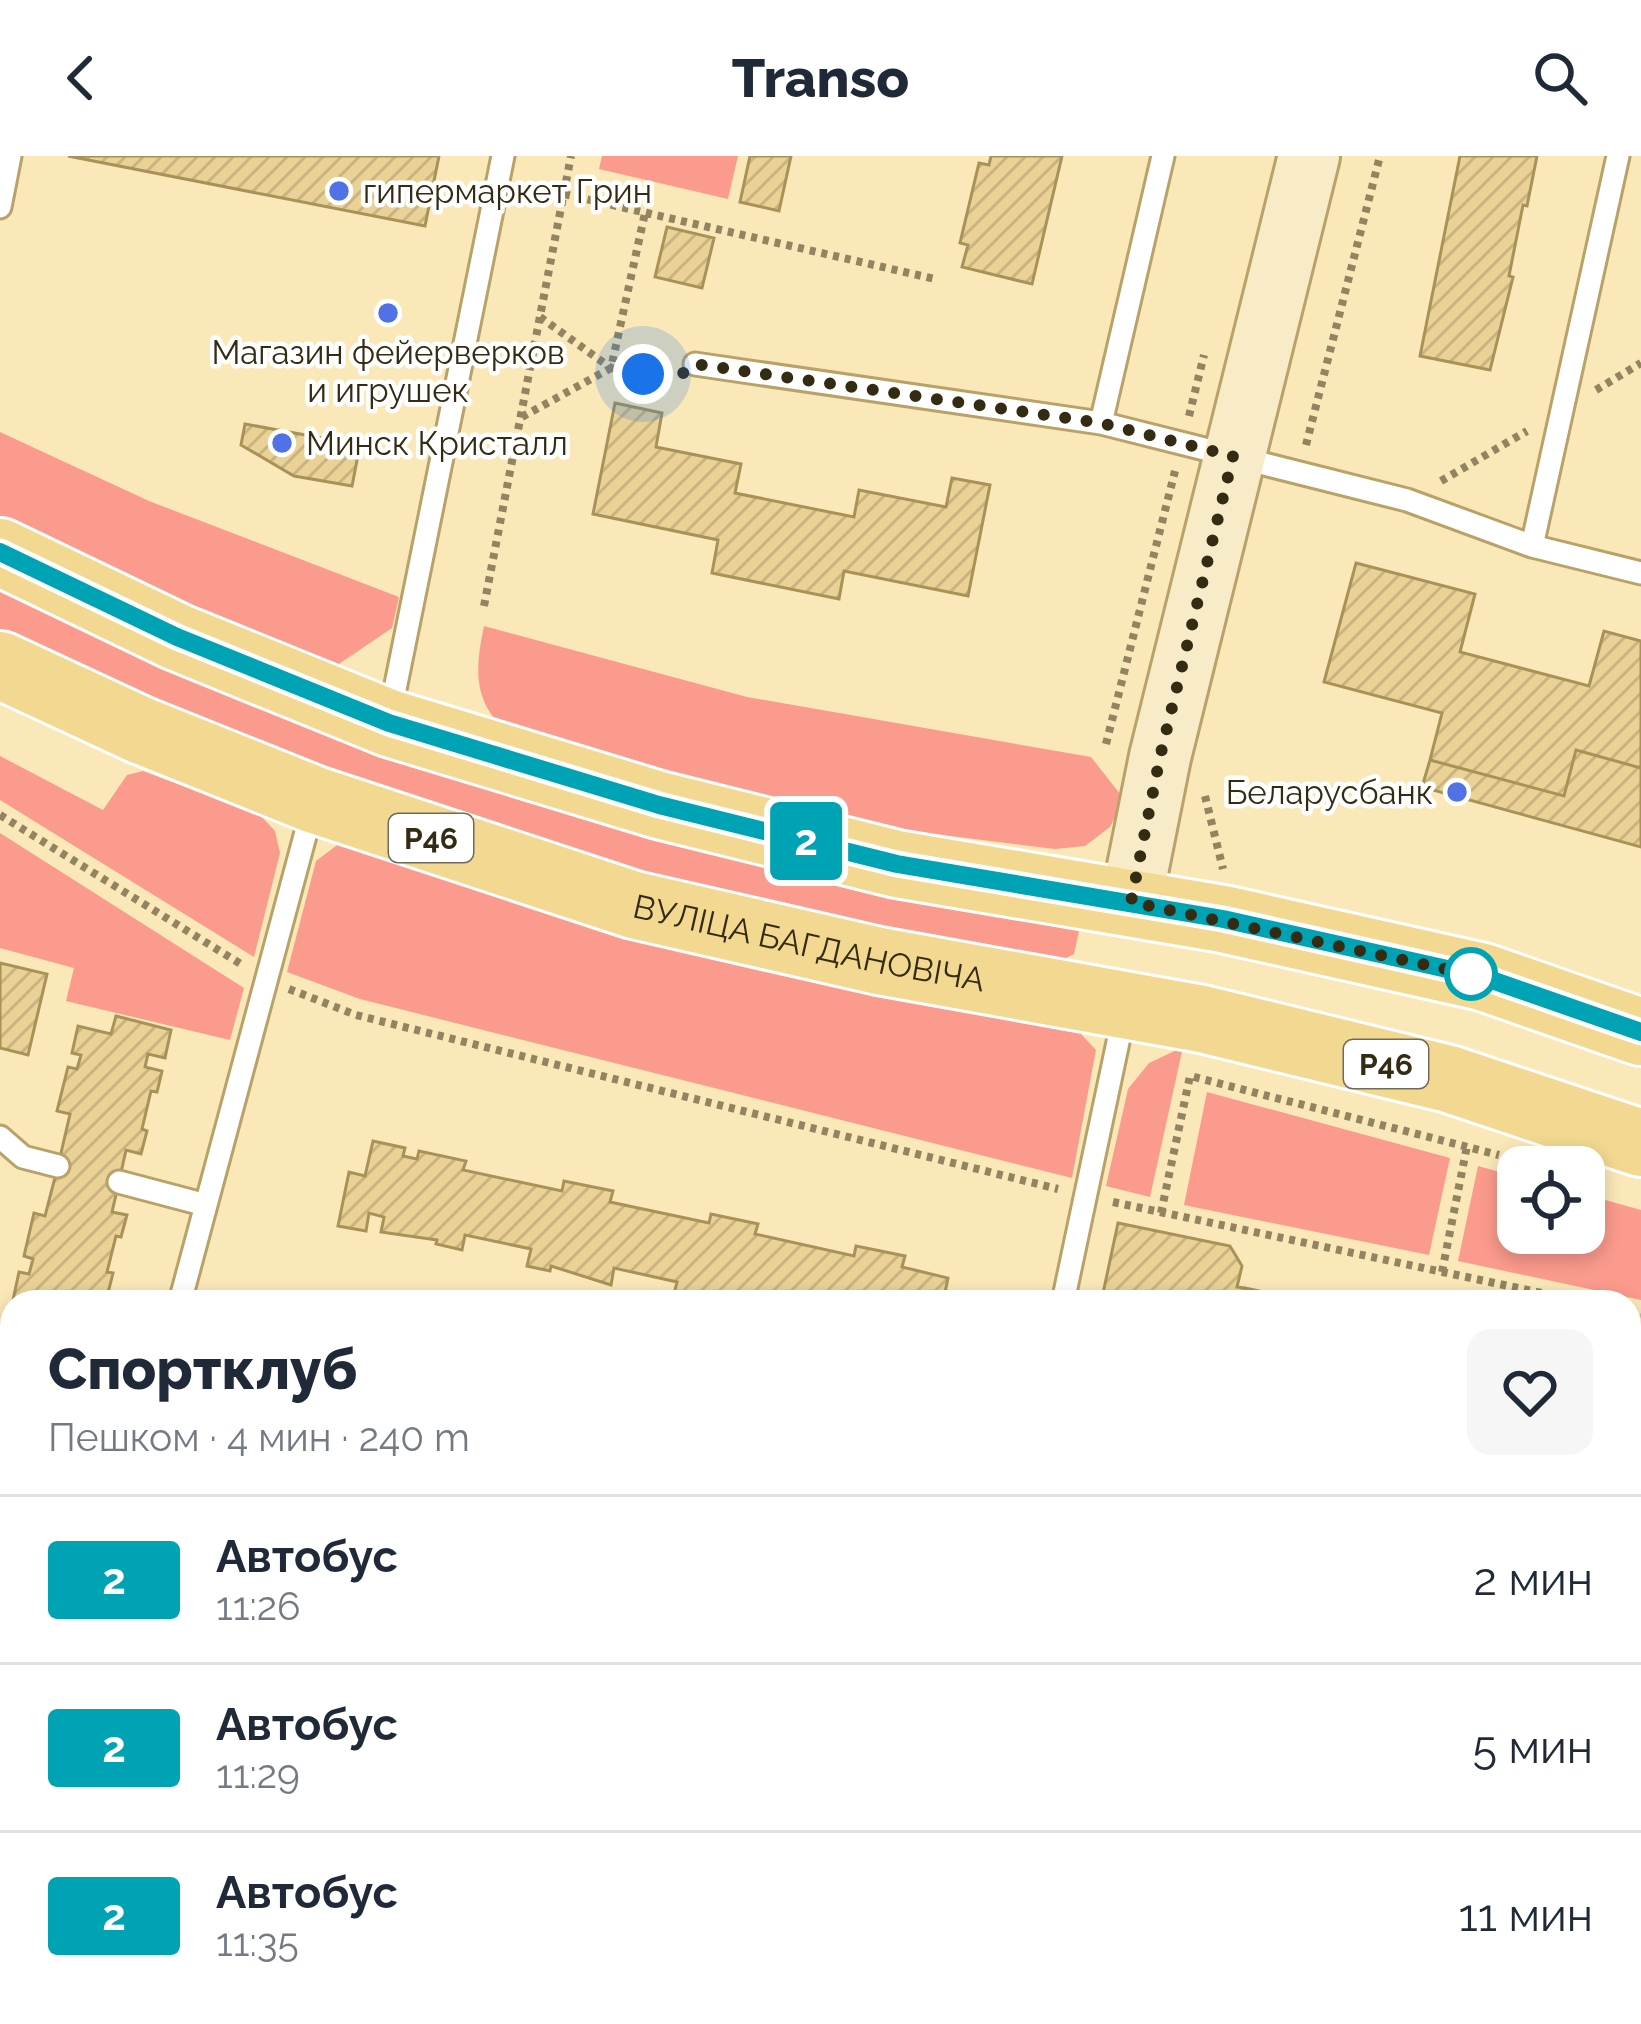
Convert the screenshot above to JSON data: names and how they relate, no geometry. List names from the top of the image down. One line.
{"streets":{"main road":["Р46","ВУЛІЦА БАГДАНОВІЧА"]},"places":["гипермаркет Грин","Магазин фейерверков и игрушек","Минск Кристалл","Беларусбанк"],"lines":["bus line 2"],"page":{"header":"Transo","on_map":"2","heading":["Спортклуб","Пешком · 4 мин · 240 m"],"list":[{"mark":"2","name":"Автобус","note":"11:26","value":"2 мин"},{"mark":"2","name":"Автобус","note":"11:29","value":"5 мин"},{"mark":"2","name":"Автобус","note":"11:35","value":"11 мин"}]}}
